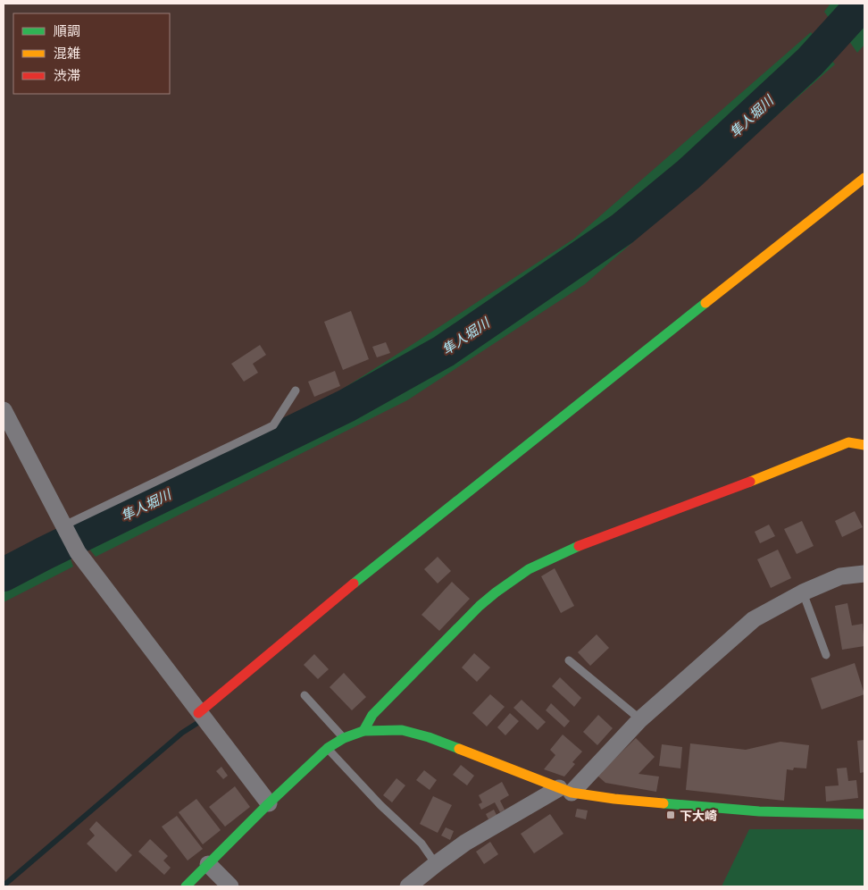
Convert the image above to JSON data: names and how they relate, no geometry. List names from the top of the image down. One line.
{"water":["隼人堀川"],"places":{"transit":["下大崎"]},"legend":["順調","混雑","渋滞"]}
